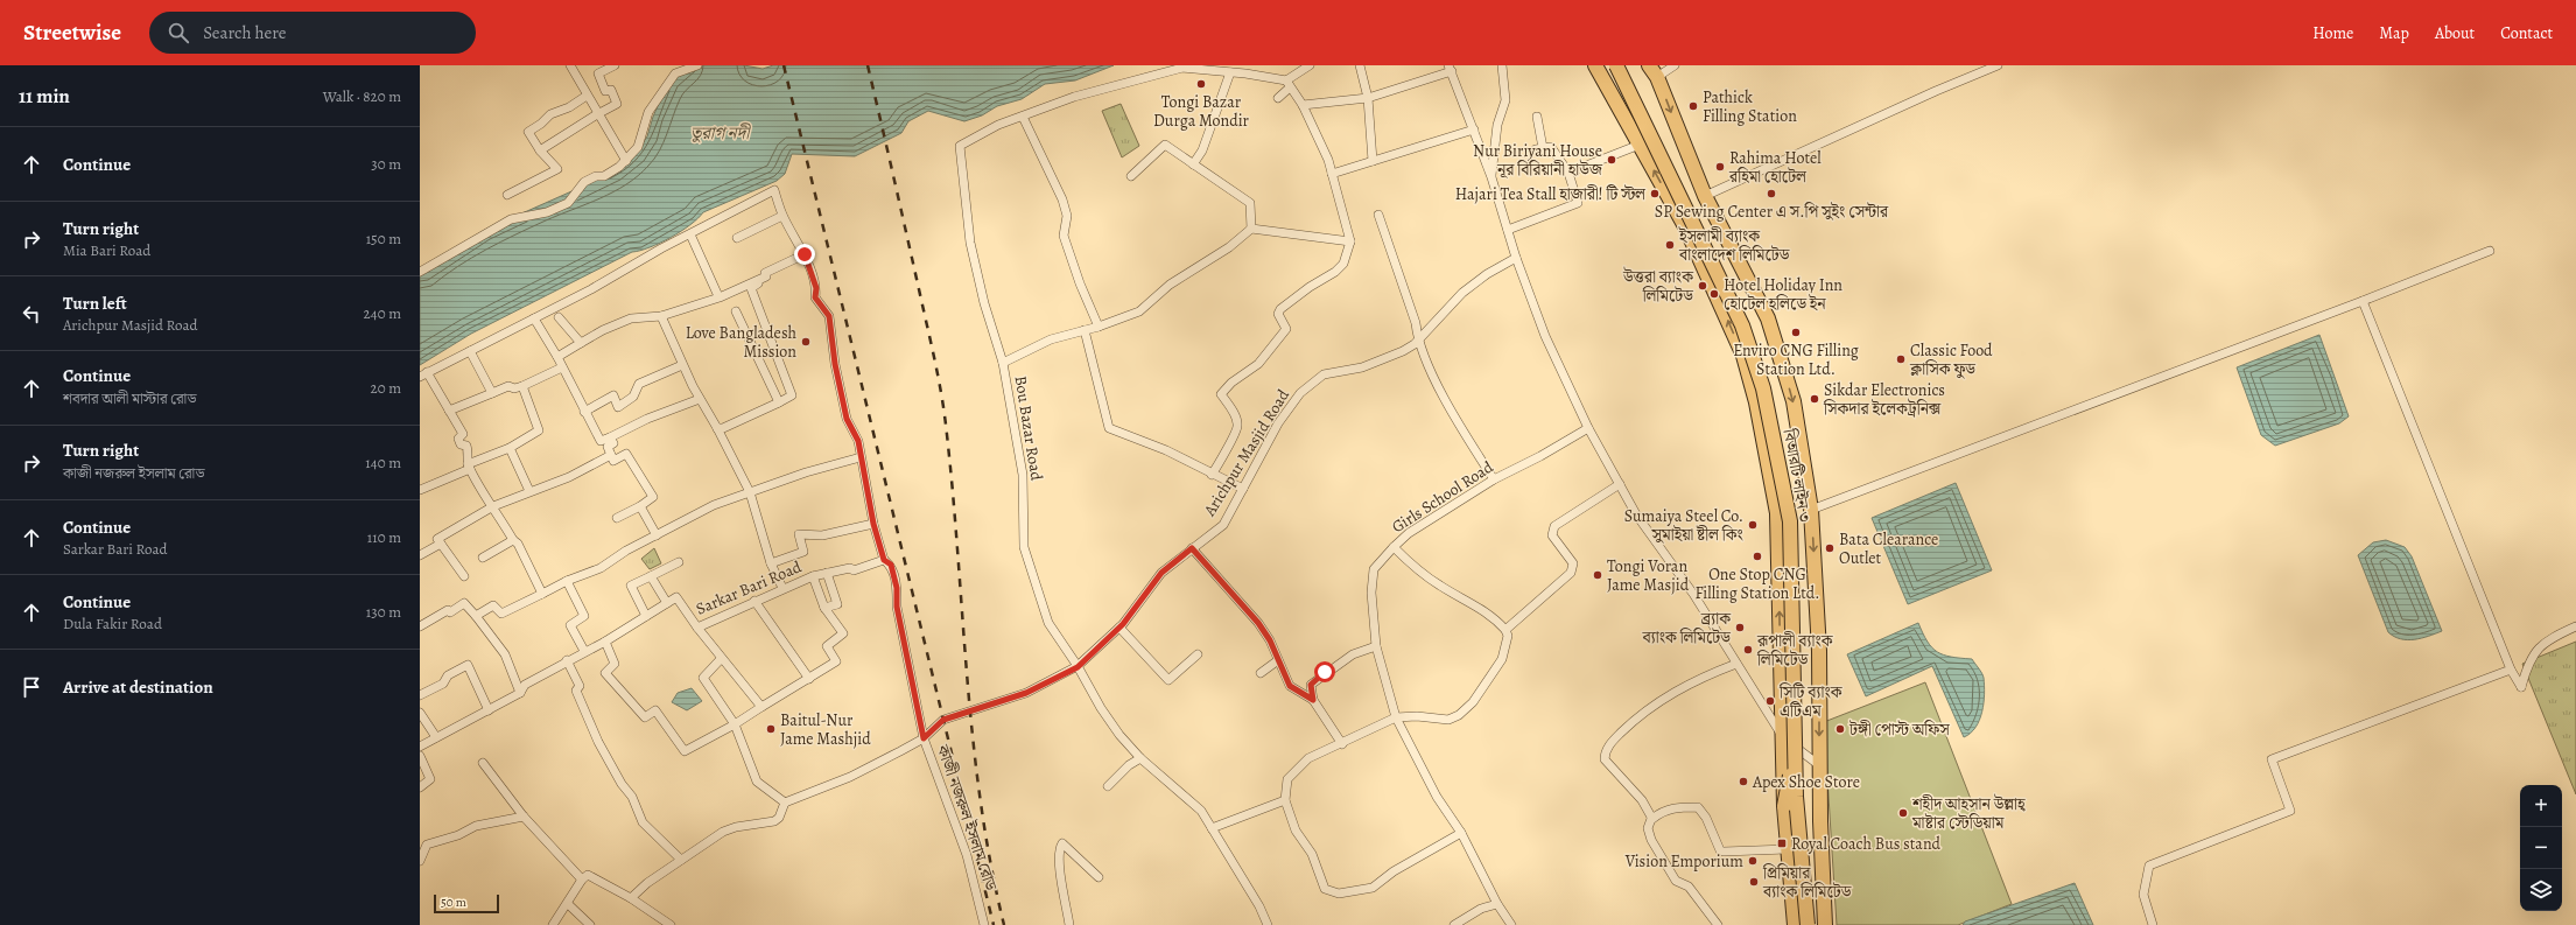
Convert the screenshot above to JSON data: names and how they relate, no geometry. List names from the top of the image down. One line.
{"streets":{"highway":["বিআরটি লাইন ৩"],"street":["Bou Bazar Road","Arichpur Masjid Road","Girls School Road","Sarkar Bari Road","কাজী নজরুল ইসলাম রোড"]},"crossings":[["Bou Bazar Road","Arichpur Masjid Road"],["Arichpur Masjid Road","কাজী নজরুল ইসলাম রোড"],["Sarkar Bari Road","কাজী নজরুল ইসলাম রোড"]],"water":["তুরাগ নদী"],"places":{"other":["Tongi Bazar Durga Mondir","Pathick Filling Station","Nur Biriyani House নূর বিরিয়ানী হাউজ","Rahima Hotel রহিমা হোটেল","Hajari Tea Stall হাজারী! টি স্টল","SP Sewing Center এ স.পি সুইং সেন্টার","ইসলামী ব্যাংক বাংলাদেশ লিমিটেড","উত্তরা ব্যাংক লিমিটেড","Hotel Holiday Inn হোটেল হলিডে ইন","Enviro CNG Filling Station Ltd.","Love Bangladesh Mission","Classic Food ক্লাসিক ফুড","Sikdar Electronics সিকদার ইলেকট্রনিক্স","Sumaiya Steel Co. সুমাইয়া ষ্টীল কিং","Bata Clearance Outlet","One Stop CNG Filling Station Ltd.","Tongi Voran Jame Masjid","ব্র্যাক ব্যাংক লিমিটেড","রূপালী ব্যাংক লিমিটেড","সিটি ব্যাংক এটিএম","Baitul-Nur Jame Mashjid","টঙ্গী পোস্ট অফিস","Apex Shoe Store","শহীদ আহসান উল্লাহ্‌ মাষ্টার স্টেডিয়াম","Vision Emporium","প্রিমিয়ার ব্যাংক লিমিটেড"],"transit":["Royal Coach Bus stand"]},"scale_bar":"50 m","page":{"header":"Streetwise","search":"Search here","nav":["Home","Map","About","Contact"],"heading":["11 min","Walk · 820 m"],"list":[["Continue","30 m"],["Turn right","Mia Bari Road","150 m"],["Turn left","Arichpur Masjid Road","240 m"],["Continue","শবদার আলী মাস্টার রোড","20 m"],["Turn right","কাজী নজরুল ইসলাম রোড","140 m"],["Continue","Sarkar Bari Road","110 m"],["Continue","Dula Fakir Road","130 m"],"Arrive at destination"],"map_buttons":["+","−"],"scale":"50 m"}}
